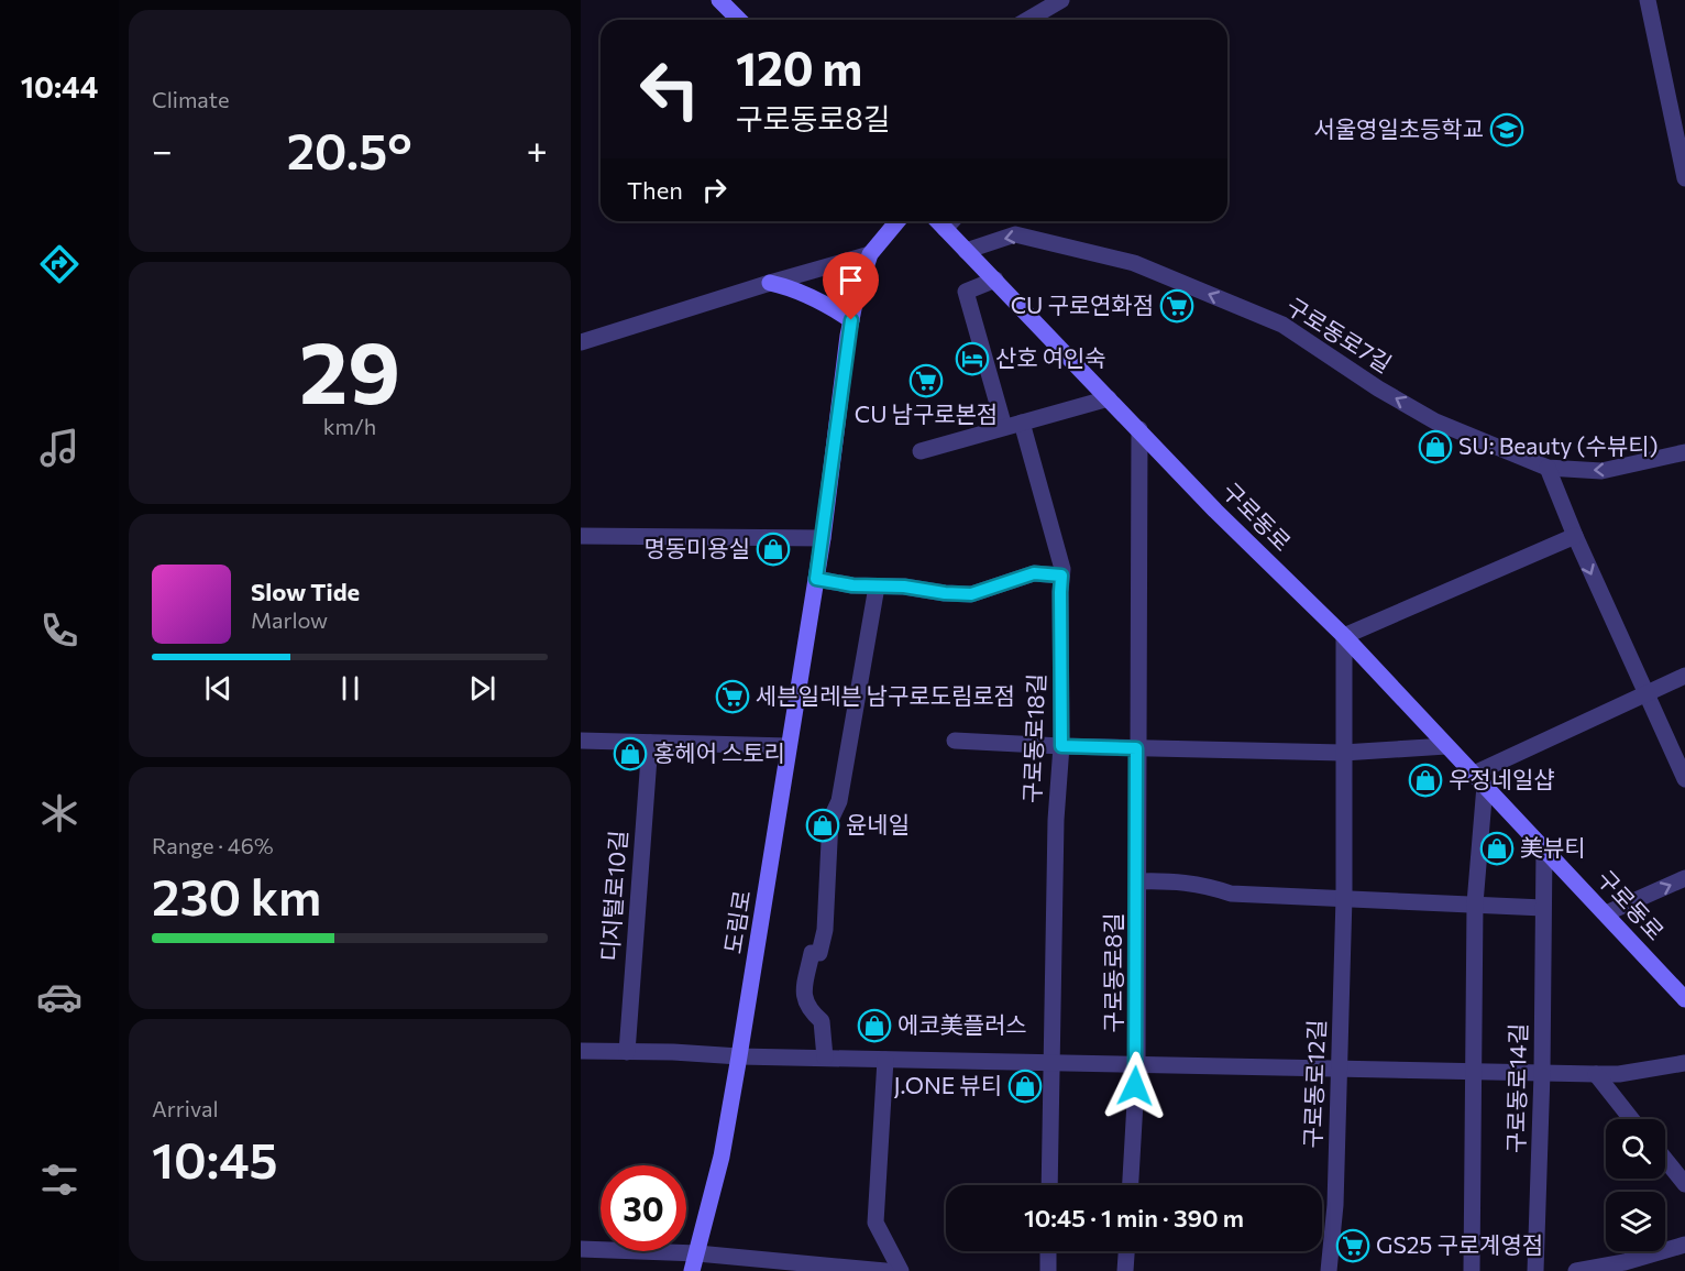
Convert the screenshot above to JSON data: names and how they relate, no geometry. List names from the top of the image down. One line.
{"streets":{"main road":["구로동로","도림로"],"street":["구로동로7길","구로동로18길","디지털로10길","구로동로8길","구로동로12길","구로동로14길"]},"crossings":[["구로동로7길","구로동로"],["구로동로","구로동로8길"],["구로동로","구로동로12길"],["구로동로","구로동로14길"]],"one_way":["구로동로7길"],"places":{"school or university":["서울영일초등학교"],"supermarket":["CU 구로연화점","CU 남구로본점","세븐일레븐 남구로도림로점","GS25 구로계영점"],"hotel":["산호 여인숙"],"shop":["SU: Beauty (수뷰티)","명동미용실","홍헤어 스토리","우정네일샵","윤네일","美뷰티","에코美플러스","J.ONE 뷰티"]},"page":{"tabs":"10:44","tile":["Climate",["29","km/h"],["Range · 46%","230 km"],["Arrival","10:45"]],"turn":["120 m","구로동로8길"],"heat":["−","20.5°","+"],"then":"Then","song":["Slow Tide","Marlow"],"limit":"30","trip":"10:45 · 1 min · 390 m"}}
